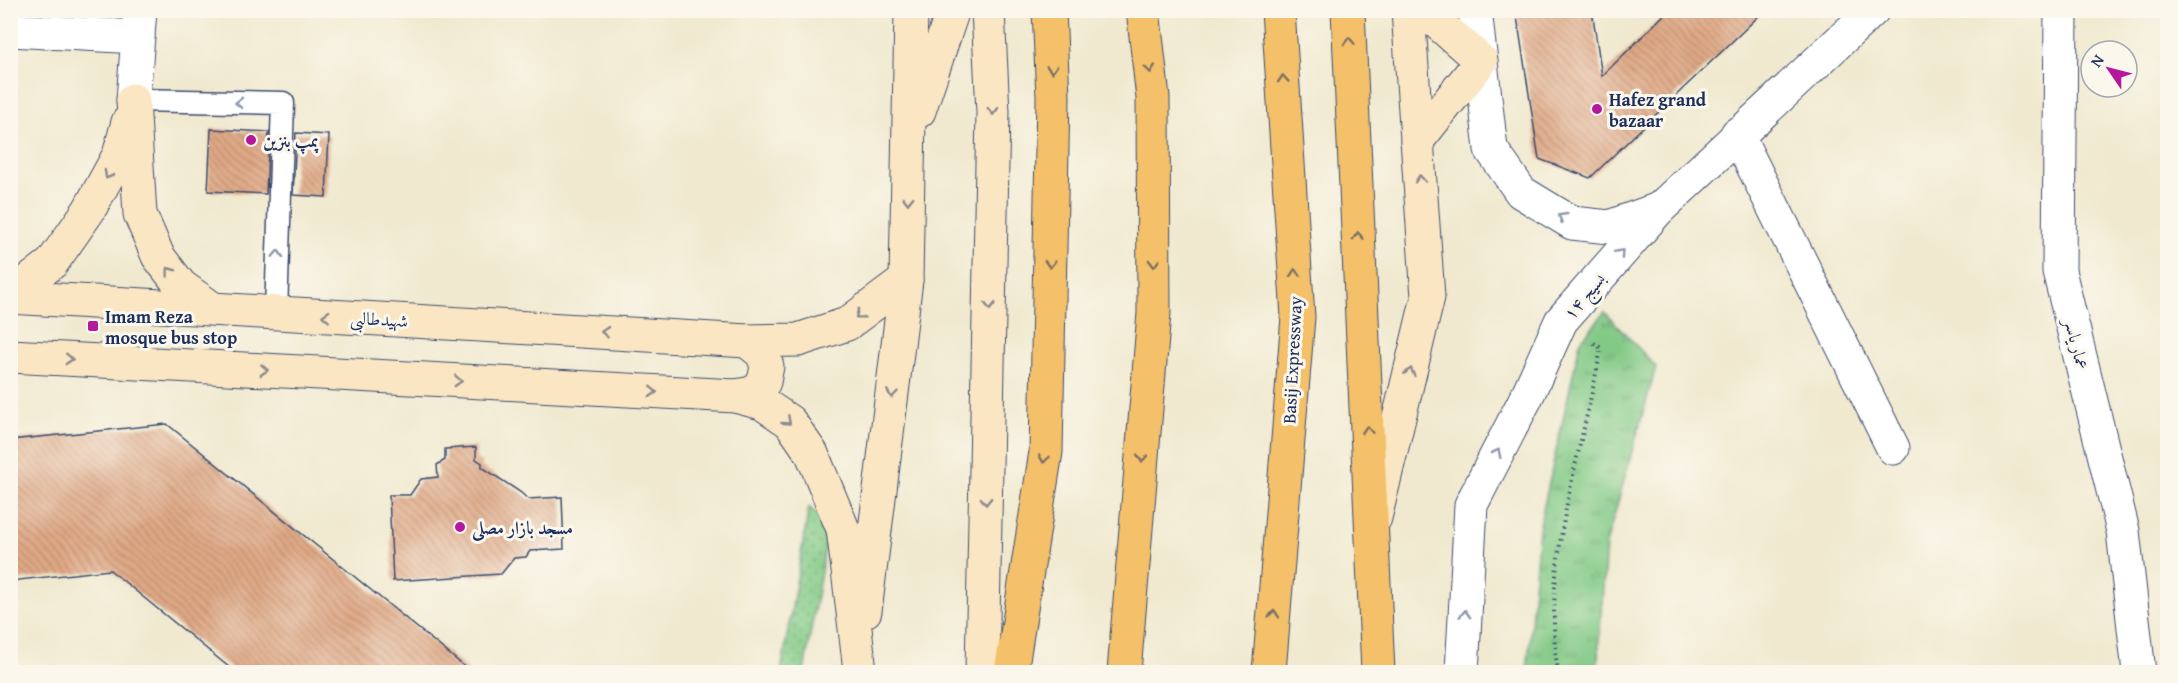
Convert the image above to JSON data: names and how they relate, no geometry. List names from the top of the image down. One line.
{"streets":{"highway":["Basij Expressway"],"street":["بسیج ۱۴","شهیدطالبی","عمار یاسر"]},"places":{"other":["Hafez grand bazaar","پمپ بنزین","مسجد بازار مصلی"],"transit":["Imam Reza mosque bus stop"]},"north":"top left"}
